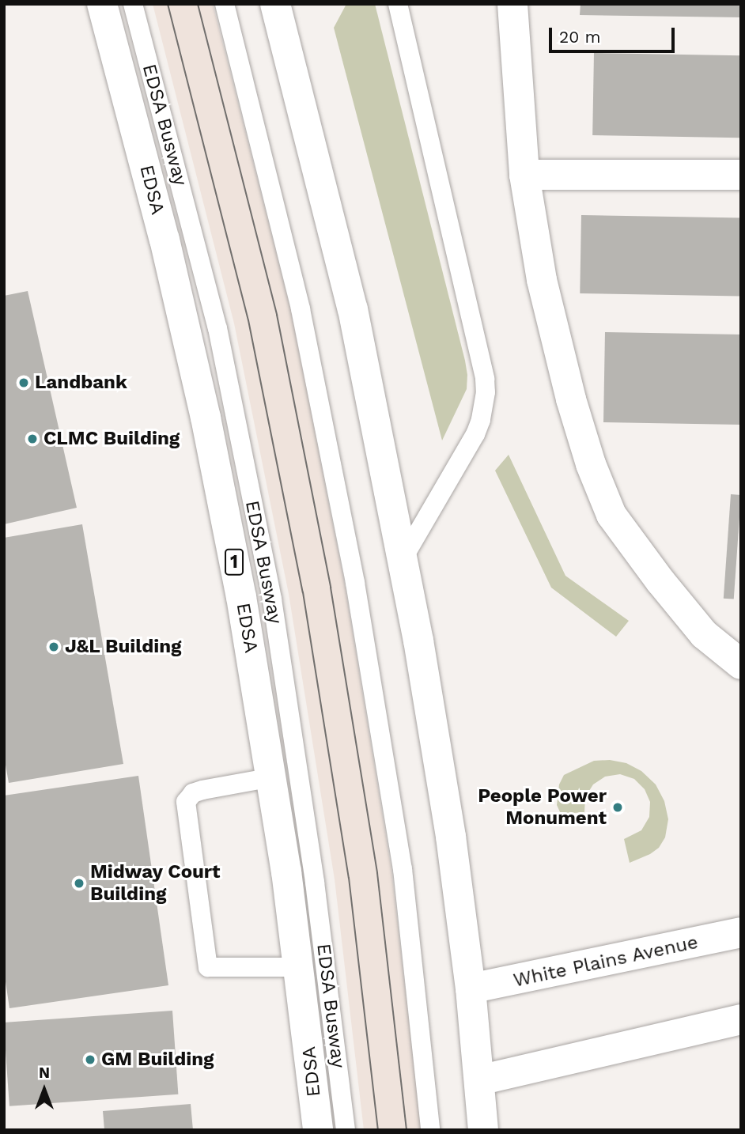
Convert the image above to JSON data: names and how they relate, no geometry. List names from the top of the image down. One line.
{"streets":{"main road":["EDSA","1","White Plains Avenue"],"lane":["EDSA Busway"]},"places":["Landbank","CLMC Building","J&L Building","People Power Monument","Midway Court Building","GM Building"],"scale_bar":"20 m","north":"top"}
